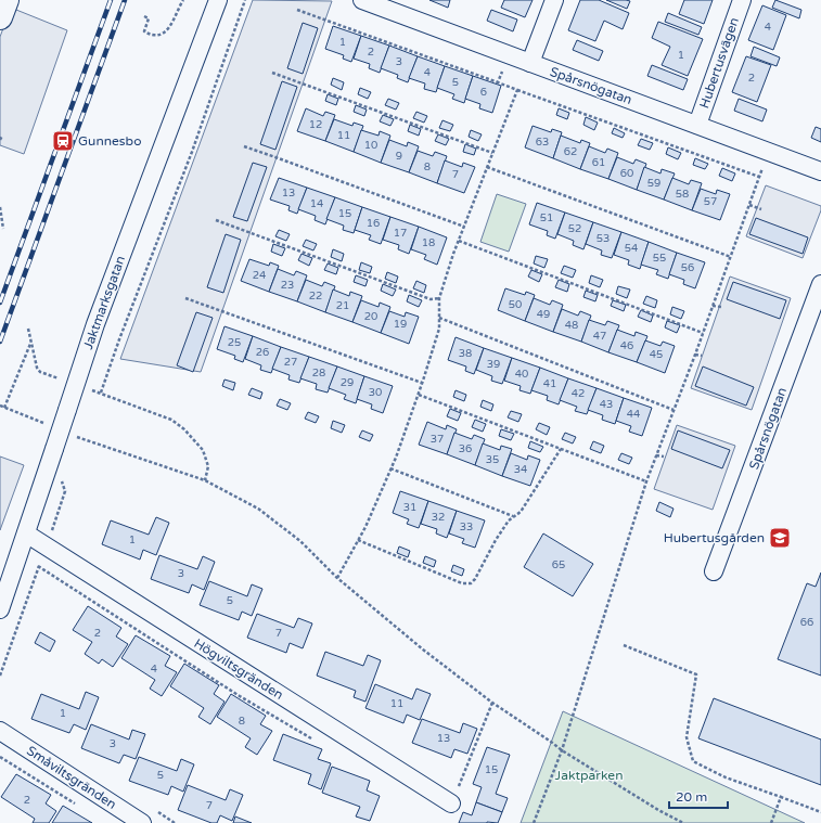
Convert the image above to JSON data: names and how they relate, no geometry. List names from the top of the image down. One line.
{"streets":{"street":["Hubertusvägen","Spårsnögatan","Jaktmarksgatan","Högviltsgränden","Småviltsgränden"]},"crossings":[["Hubertusvägen","Spårsnögatan"],["Jaktmarksgatan","Högviltsgränden"]],"parks":["Jaktparken"],"places":{"station":["Gunnesbo"],"school or university":["Hubertusgården"]},"house_numbers":["4","1","2","1","3","4","2","5","6","12","11","63","10","62","9","61","8","60","7","59","13","58","57","14","15","51","16","52","17","53","18","54","55","56","24","23","22","50","21","49","20","19","48","47","25","46","26","38","45","27","39","28","40","29","41","30","42","43","44","37","36","35","34","31","32","33","1","65","3","5","66","2","7","4","11","1","8","13","3","15","5","2","7"],"scale_bar":"20 m"}
